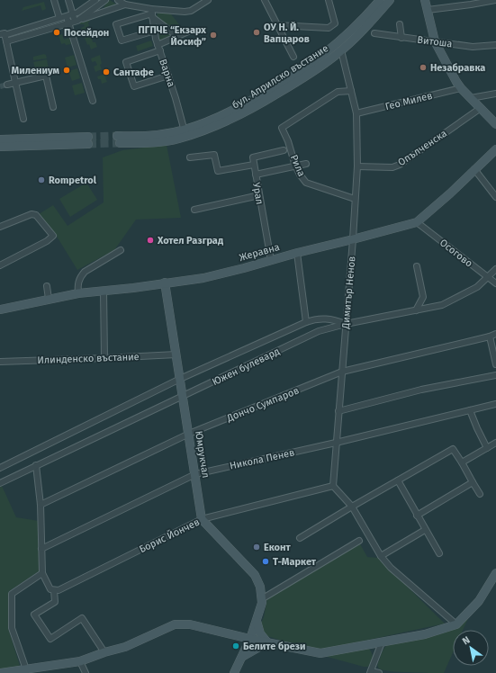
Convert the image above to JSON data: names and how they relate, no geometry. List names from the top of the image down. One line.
{"streets":{"street":["Витоша","Варна","бул. Априлско въстание","Гео Милев","Опълченска","Рила","Урал","Жеравна","Осогово","Димитър Ненов","Илинденско въстание","Южен булевард","Дончо Сумпаров","Юмрукчал","Никола Пенев","Борис Йончев"]},"crossings":[["Варна","бул. Априлско въстание"],["бул. Априлско въстание","Димитър Ненов"],["Гео Милев","Димитър Ненов"],["Опълченска","Димитър Ненов"],["Рила","Димитър Ненов"],["Урал","Жеравна"],["Жеравна","Осогово"],["Жеравна","Димитър Ненов"],["Осогово","Южен булевард"],["Димитър Ненов","Южен булевард"],["Димитър Ненов","Дончо Сумпаров"],["Димитър Ненов","Никола Пенев"],["Димитър Ненов","Борис Йончев"],["Южен булевард","Юмрукчал"],["Дончо Сумпаров","Юмрукчал"],["Юмрукчал","Никола Пенев"],["Юмрукчал","Борис Йончев"]],"places":["Посейдон","ОУ Н. Й. Вапцаров","ПГПЧЕ “Екзарх Йосиф”","Незабравка","Милениум","Сантафе","Rompetrol","Хотел Разград","Еконт","Т-Маркет","Белите брези"],"north":"top left"}
